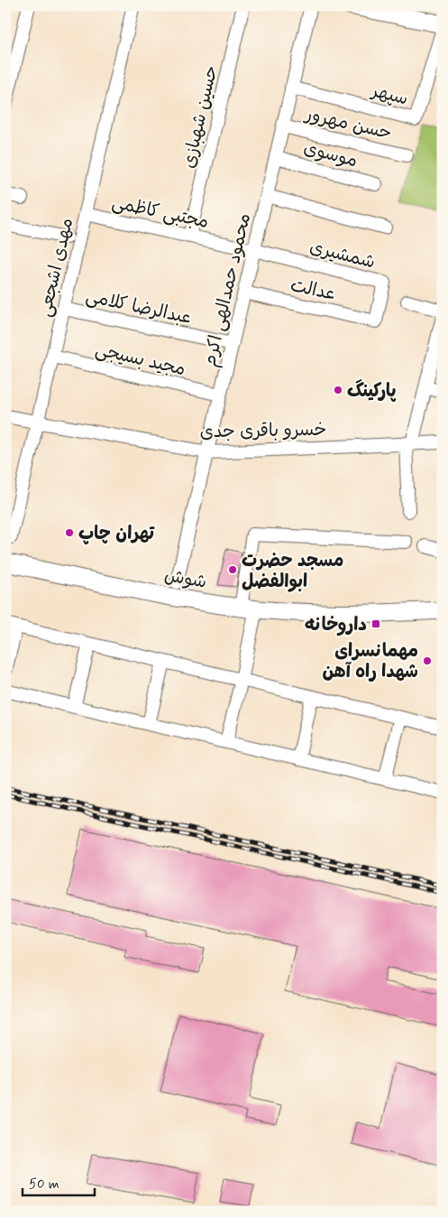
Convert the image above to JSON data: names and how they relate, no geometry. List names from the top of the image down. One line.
{"streets":{"main road":["شوش"],"street":["سپهر","حسین شهبازی","حسن مهرور","موسوی","مجتبی کاظمی","شمشیری","مهدی اشجعی","عدالت","محمود حمدالهی اکرم","عبدالرضا کلامی","مجید بسیجی","خسرو باقری جدی"]},"crossings":[["سپهر","محمود حمدالهی اکرم"],["حسین شهبازی","مجتبی کاظمی"],["حسن مهرور","محمود حمدالهی اکرم"],["موسوی","محمود حمدالهی اکرم"],["مجتبی کاظمی","شمشیری"],["مجتبی کاظمی","مهدی اشجعی"],["مجتبی کاظمی","محمود حمدالهی اکرم"],["شمشیری","عدالت"],["شمشیری","محمود حمدالهی اکرم"],["مهدی اشجعی","عبدالرضا کلامی"],["مهدی اشجعی","مجید بسیجی"],["مهدی اشجعی","خسرو باقری جدی"],["عدالت","محمود حمدالهی اکرم"],["محمود حمدالهی اکرم","عبدالرضا کلامی"],["محمود حمدالهی اکرم","مجید بسیجی"],["محمود حمدالهی اکرم","خسرو باقری جدی"]],"places":{"other":["پارکینگ","تهران چاپ","مسجد حضرت ابوالفضل","مهمانسرای شهدا راه آهن"],"transit":["داروخانه"]},"scale_bar":"50 m"}
